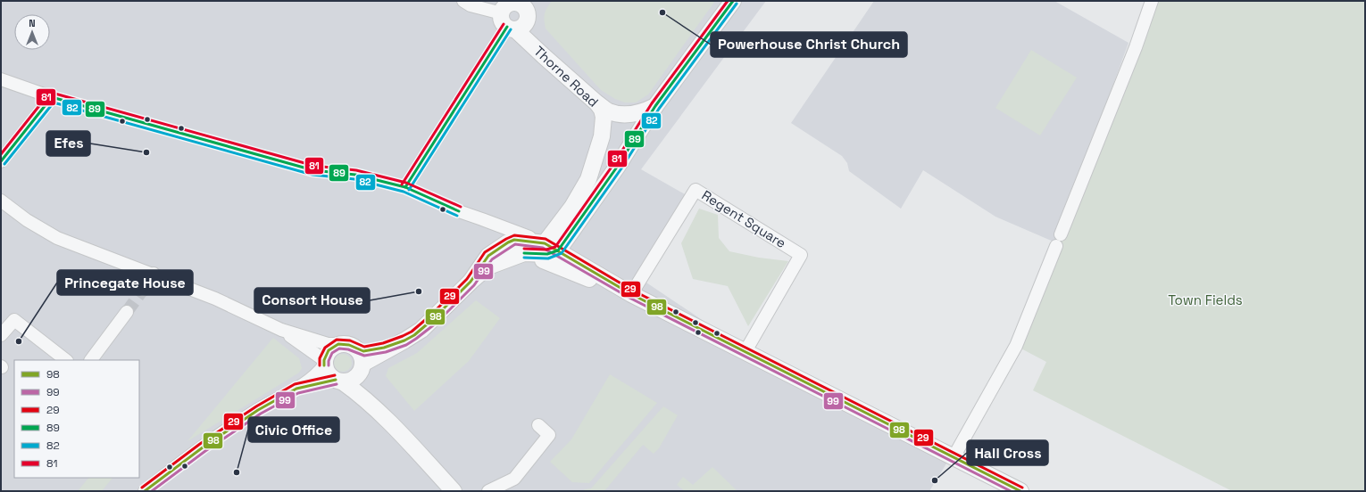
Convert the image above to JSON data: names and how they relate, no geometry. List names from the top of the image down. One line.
{"streets":{"street":["Thorne Road","Regent Square"]},"parks":["Town Fields"],"places":["Powerhouse Christ Church","Efes","Consort House","Princegate House","Civic Office","Hall Cross"],"lines":["transit line 89","transit line 81","transit line 82","transit line 29","transit line 98","transit line 99"],"legend":["98","99","29","89","82","81"],"north":"top"}
